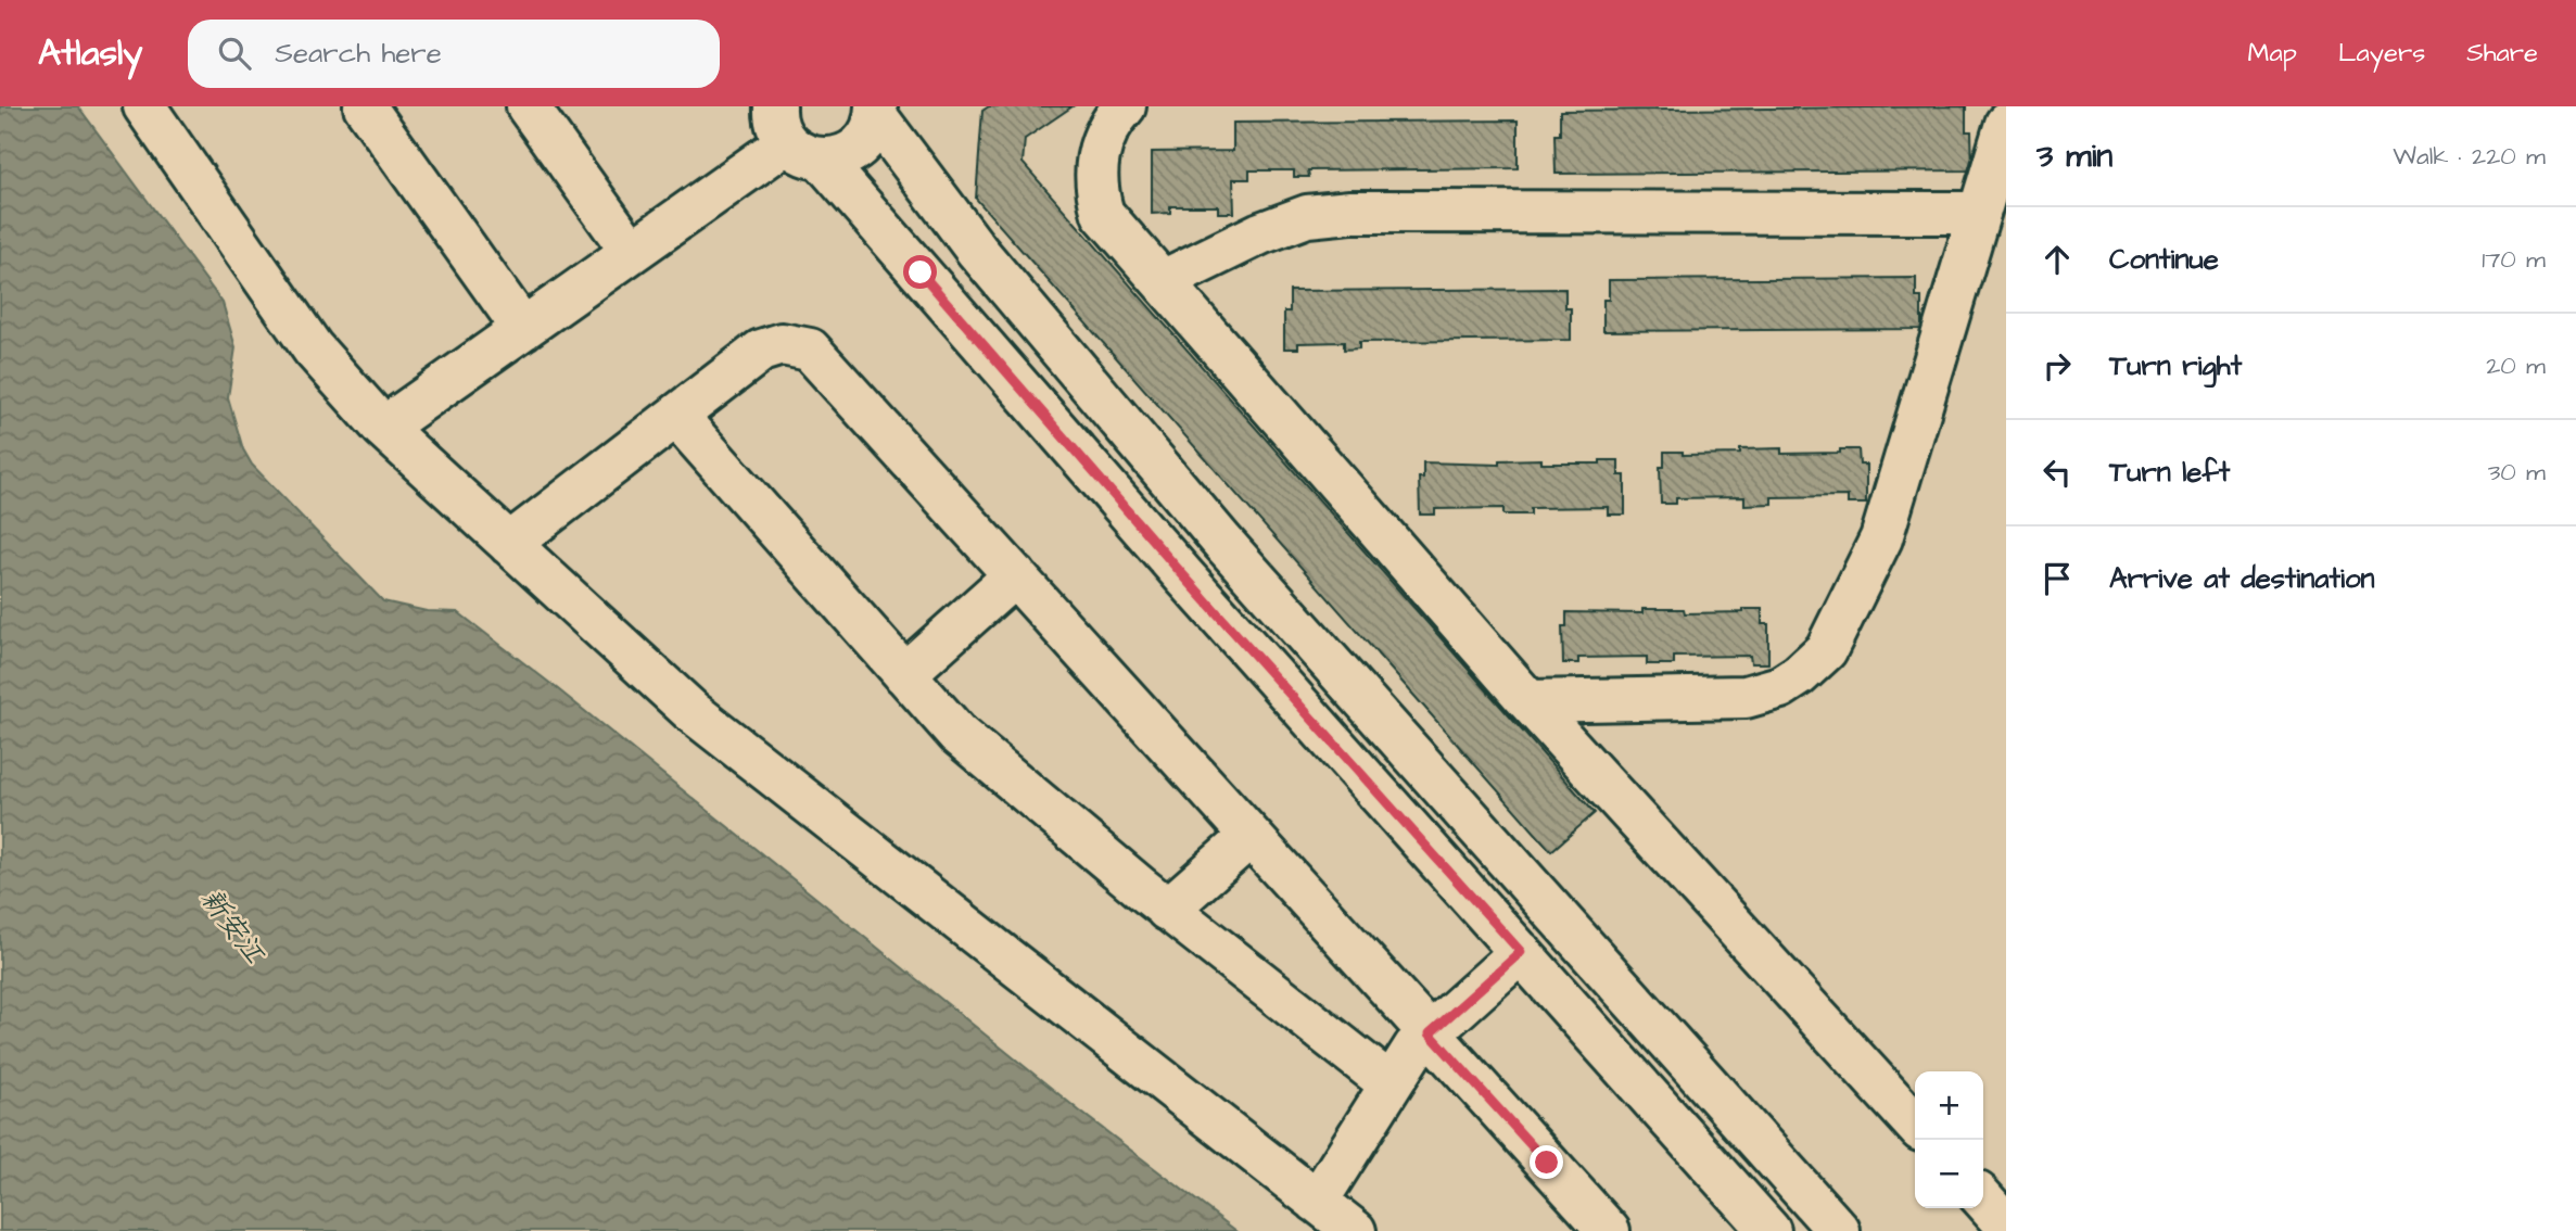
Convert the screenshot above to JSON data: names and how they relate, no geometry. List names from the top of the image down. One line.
{"water":["新安江"],"page":{"header":"Atlasly","search":"Search here","nav":["Map","Layers","Share"],"heading":["3 min","Walk · 220 m"],"list":[["Continue","170 m"],["Turn right","20 m"],["Turn left","30 m"],"Arrive at destination"],"map_buttons":["+","−"]}}
